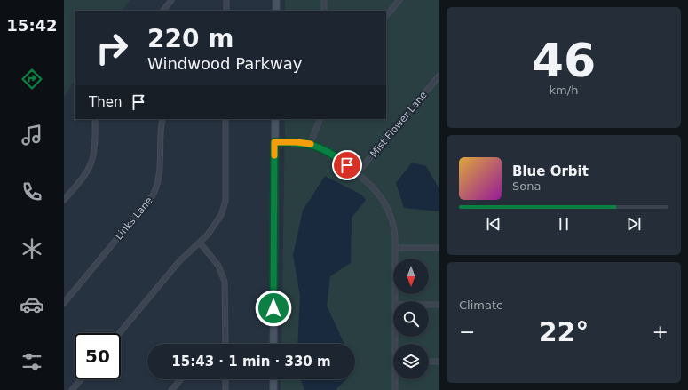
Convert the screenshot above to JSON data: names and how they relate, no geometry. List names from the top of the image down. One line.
{"streets":{"street":["Mist Flower Lane","Links Lane"]},"north":"bottom","page":{"tabs":"15:42","tile":[["46","km/h"],"Climate"],"turn":["220 m","Windwood Parkway"],"then":"Then","song":["Blue Orbit","Sona"],"heat":["−","22°","+"],"limit":"50","trip":"15:43 · 1 min · 330 m"}}
